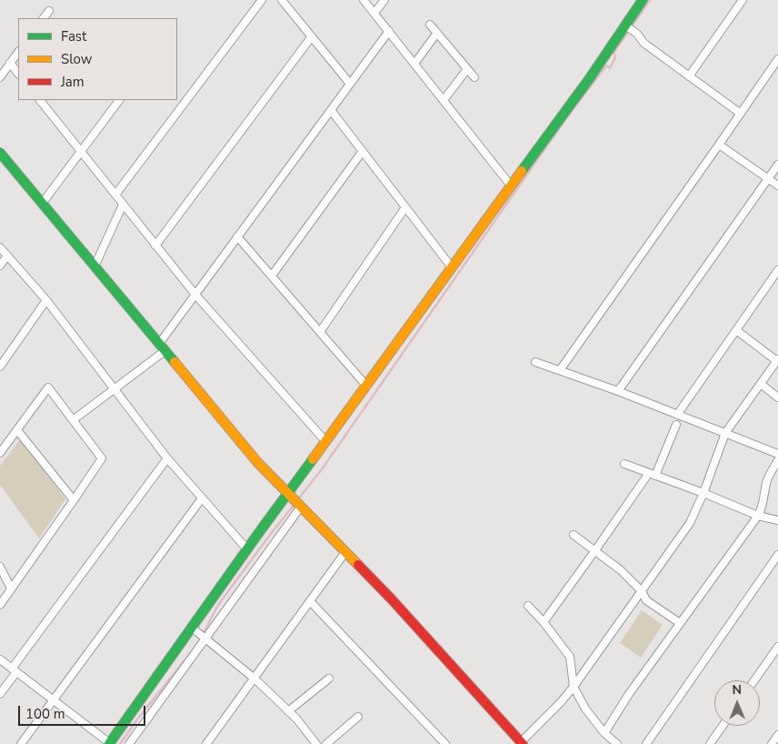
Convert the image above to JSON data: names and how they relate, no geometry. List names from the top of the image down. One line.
{"legend":["Fast","Slow","Jam"],"scale_bar":"100 m","north":"top"}
